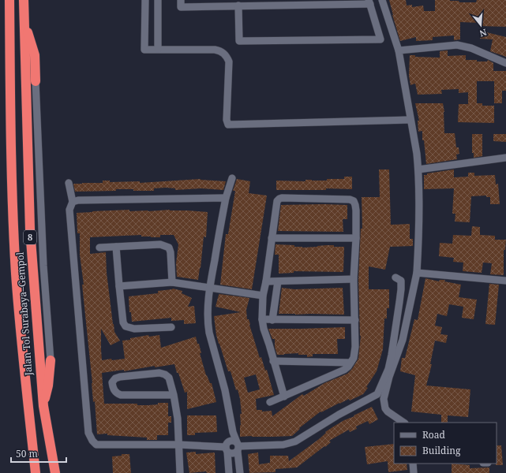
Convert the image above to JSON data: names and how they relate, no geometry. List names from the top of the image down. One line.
{"streets":{"highway":["8","Jalan Tol Surabaya–Gempol"]},"legend":["Road","Building"],"scale_bar":"50 m","north":"bottom"}
